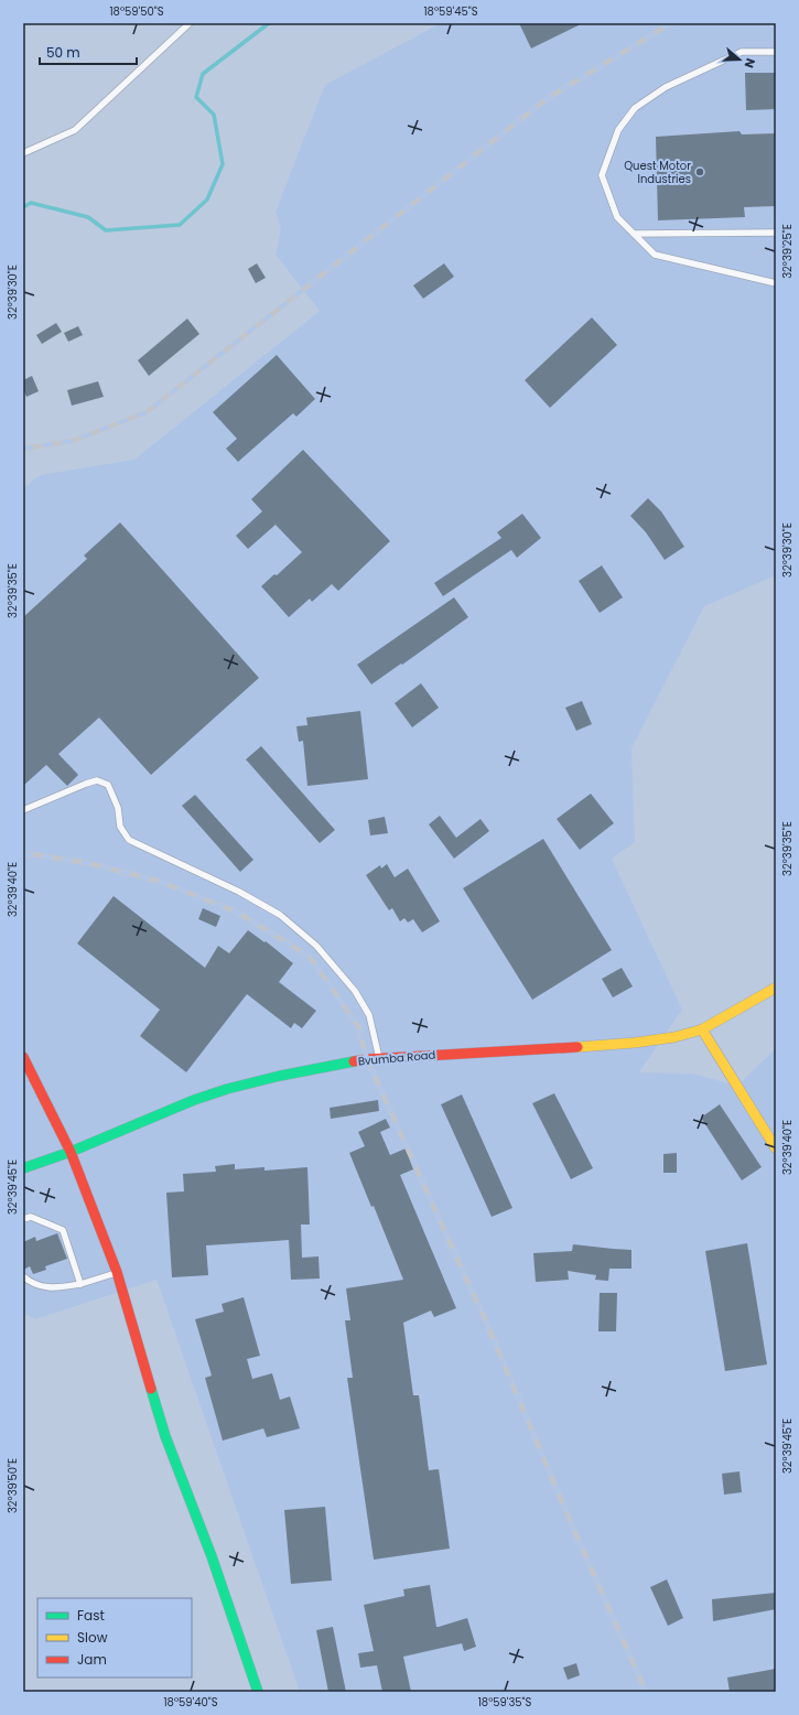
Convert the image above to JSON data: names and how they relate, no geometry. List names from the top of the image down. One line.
{"streets":{"street":["Bvumba Road"]},"places":["Quest Motor Industries"],"legend":["Fast","Slow","Jam"],"scale_bar":"50 m","north":"right","coordinates":["18°59'50\"S","18°59'45\"S","32°39'25\"E","32°39'30\"E","32°39'35\"E","32°39'40\"E","32°39'45\"E","32°39'50\"E","18°59'40\"S","18°59'35\"S"]}
